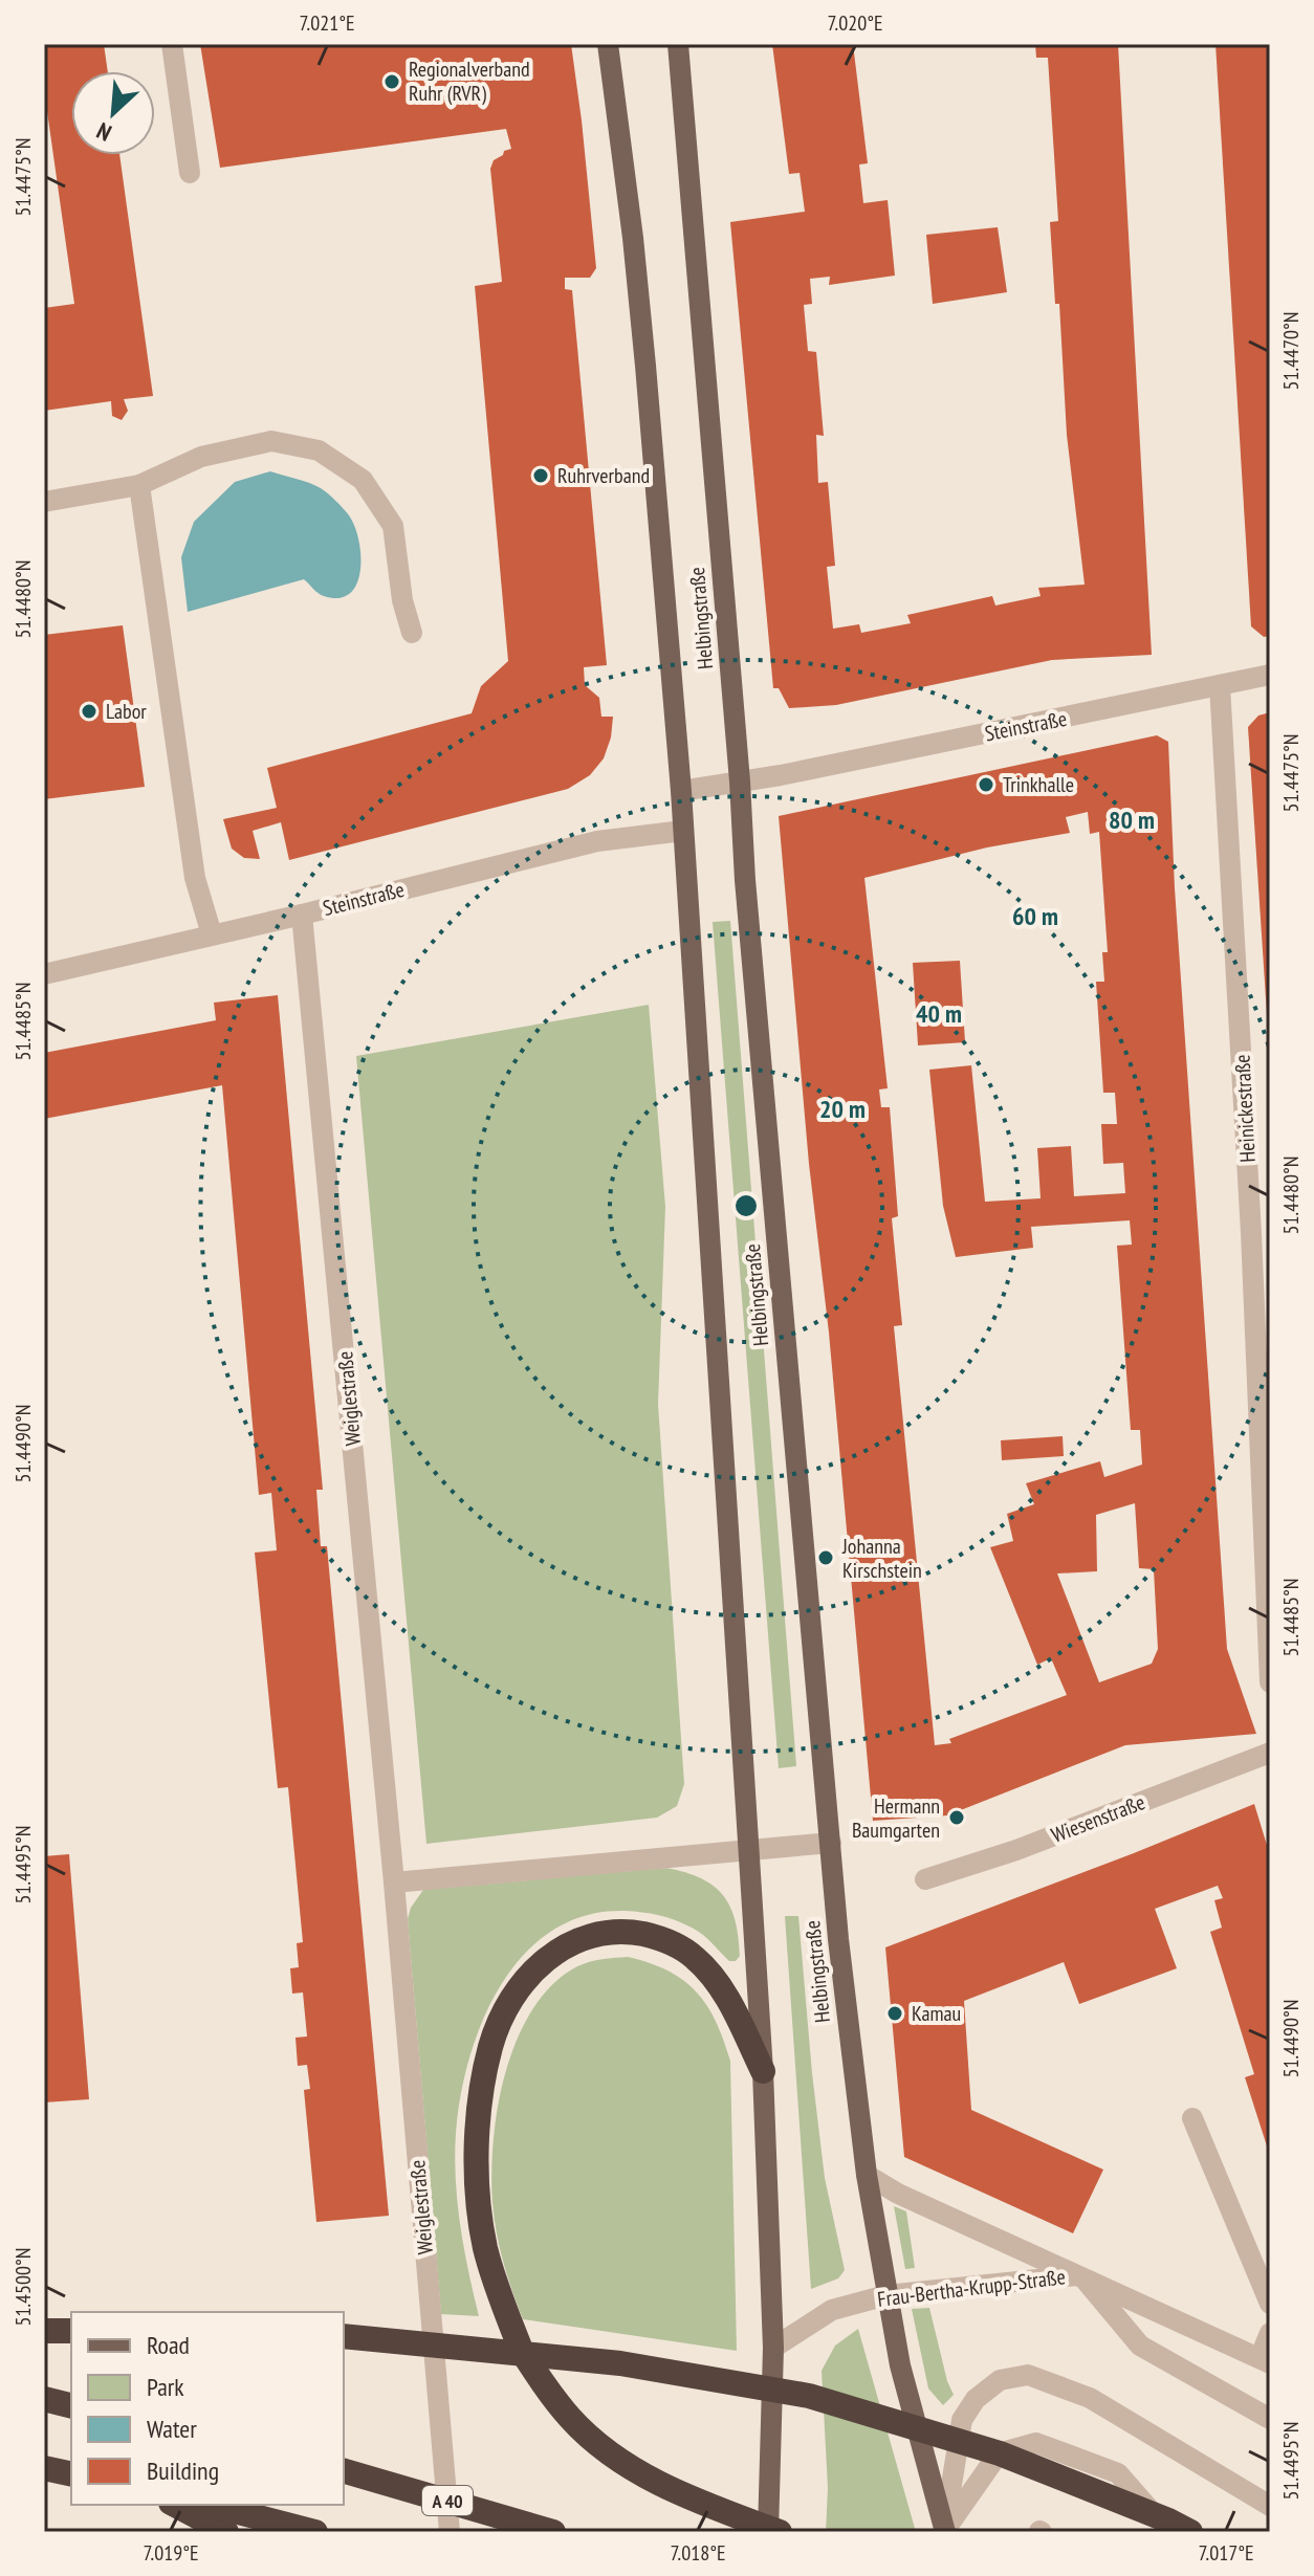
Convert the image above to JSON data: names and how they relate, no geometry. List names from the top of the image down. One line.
{"streets":{"highway":["A 40"],"main road":["Helbingstraße"],"street":["Steinstraße","Heinickestraße","Weiglestraße","Wiesenstraße","Frau-Bertha-Krupp-Straße"]},"crossings":[["Helbingstraße","Steinstraße"],["Helbingstraße","Frau-Bertha-Krupp-Straße"],["Steinstraße","Heinickestraße"],["Steinstraße","Weiglestraße"]],"places":["Regionalverband Ruhr (RVR)","Ruhrverband","Labor","Trinkhalle","Johanna Kirschstein","Hermann Baumgarten","Kamau"],"legend":["Road","Park","Water","Building"],"north":"bottom left","coordinates":["7.021°E","7.020°E","51.4475°N","51.4470°N","51.4480°N","51.4485°N","51.4490°N","51.4495°N","51.4500°N","7.019°E","7.018°E","7.017°E"],"rings":["80 m","60 m","40 m","20 m"]}
